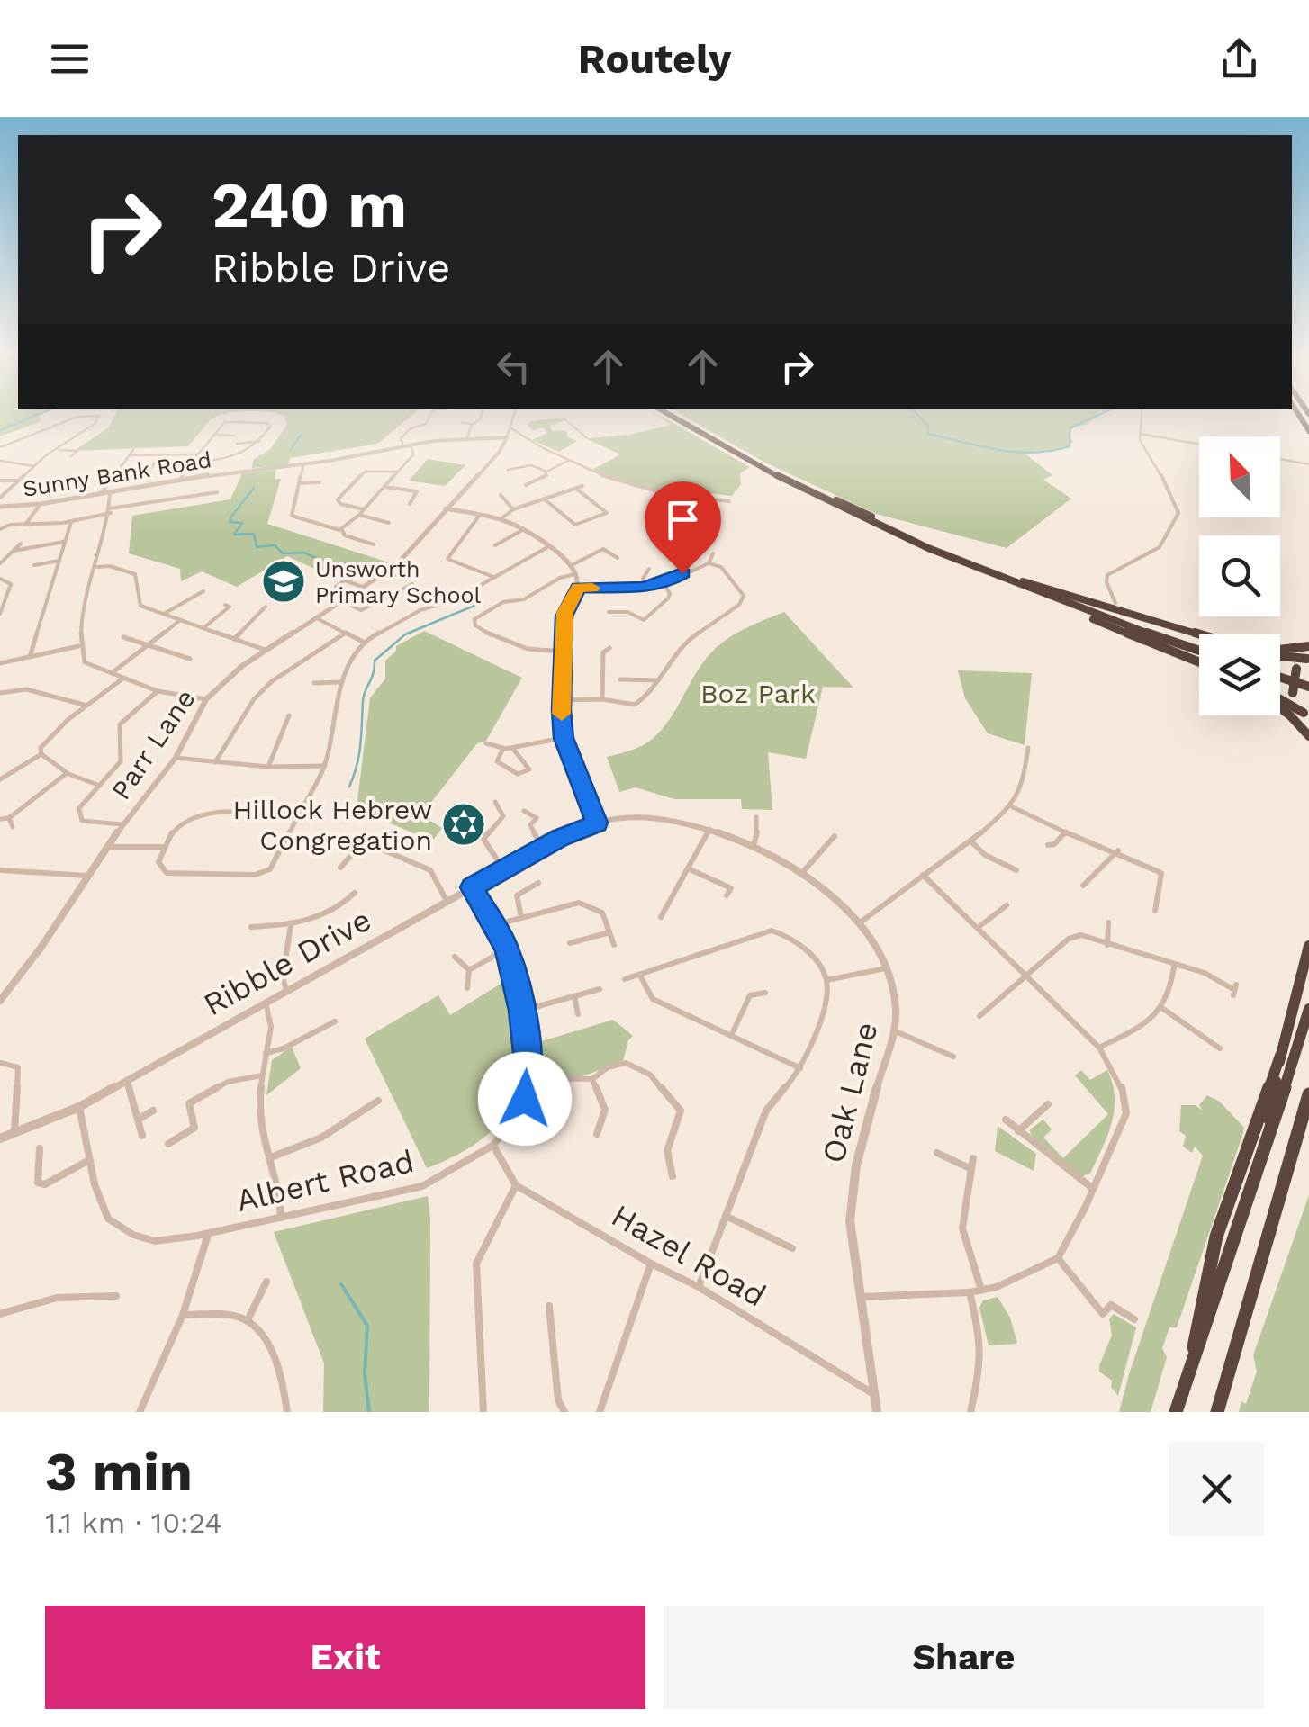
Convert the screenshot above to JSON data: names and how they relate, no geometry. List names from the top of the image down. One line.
{"streets":{"street":["Sunny Bank Road","Parr Lane","Ribble Drive","Oak Lane","Albert Road","Hazel Road"]},"crossings":[["Sunny Bank Road","Parr Lane"],["Ribble Drive","Oak Lane"],["Ribble Drive","Albert Road"],["Oak Lane","Hazel Road"],["Albert Road","Hazel Road"]],"parks":["Boz Park"],"places":{"school or university":["Unsworth Primary School"],"synagogue":["Hillock Hebrew Congregation"]},"north":"top left","page":{"header":"Routely","turn":["240 m","Ribble Drive"],"heading":["3 min","1.1 km · 10:24"],"buttons":["Exit","Share"]}}
